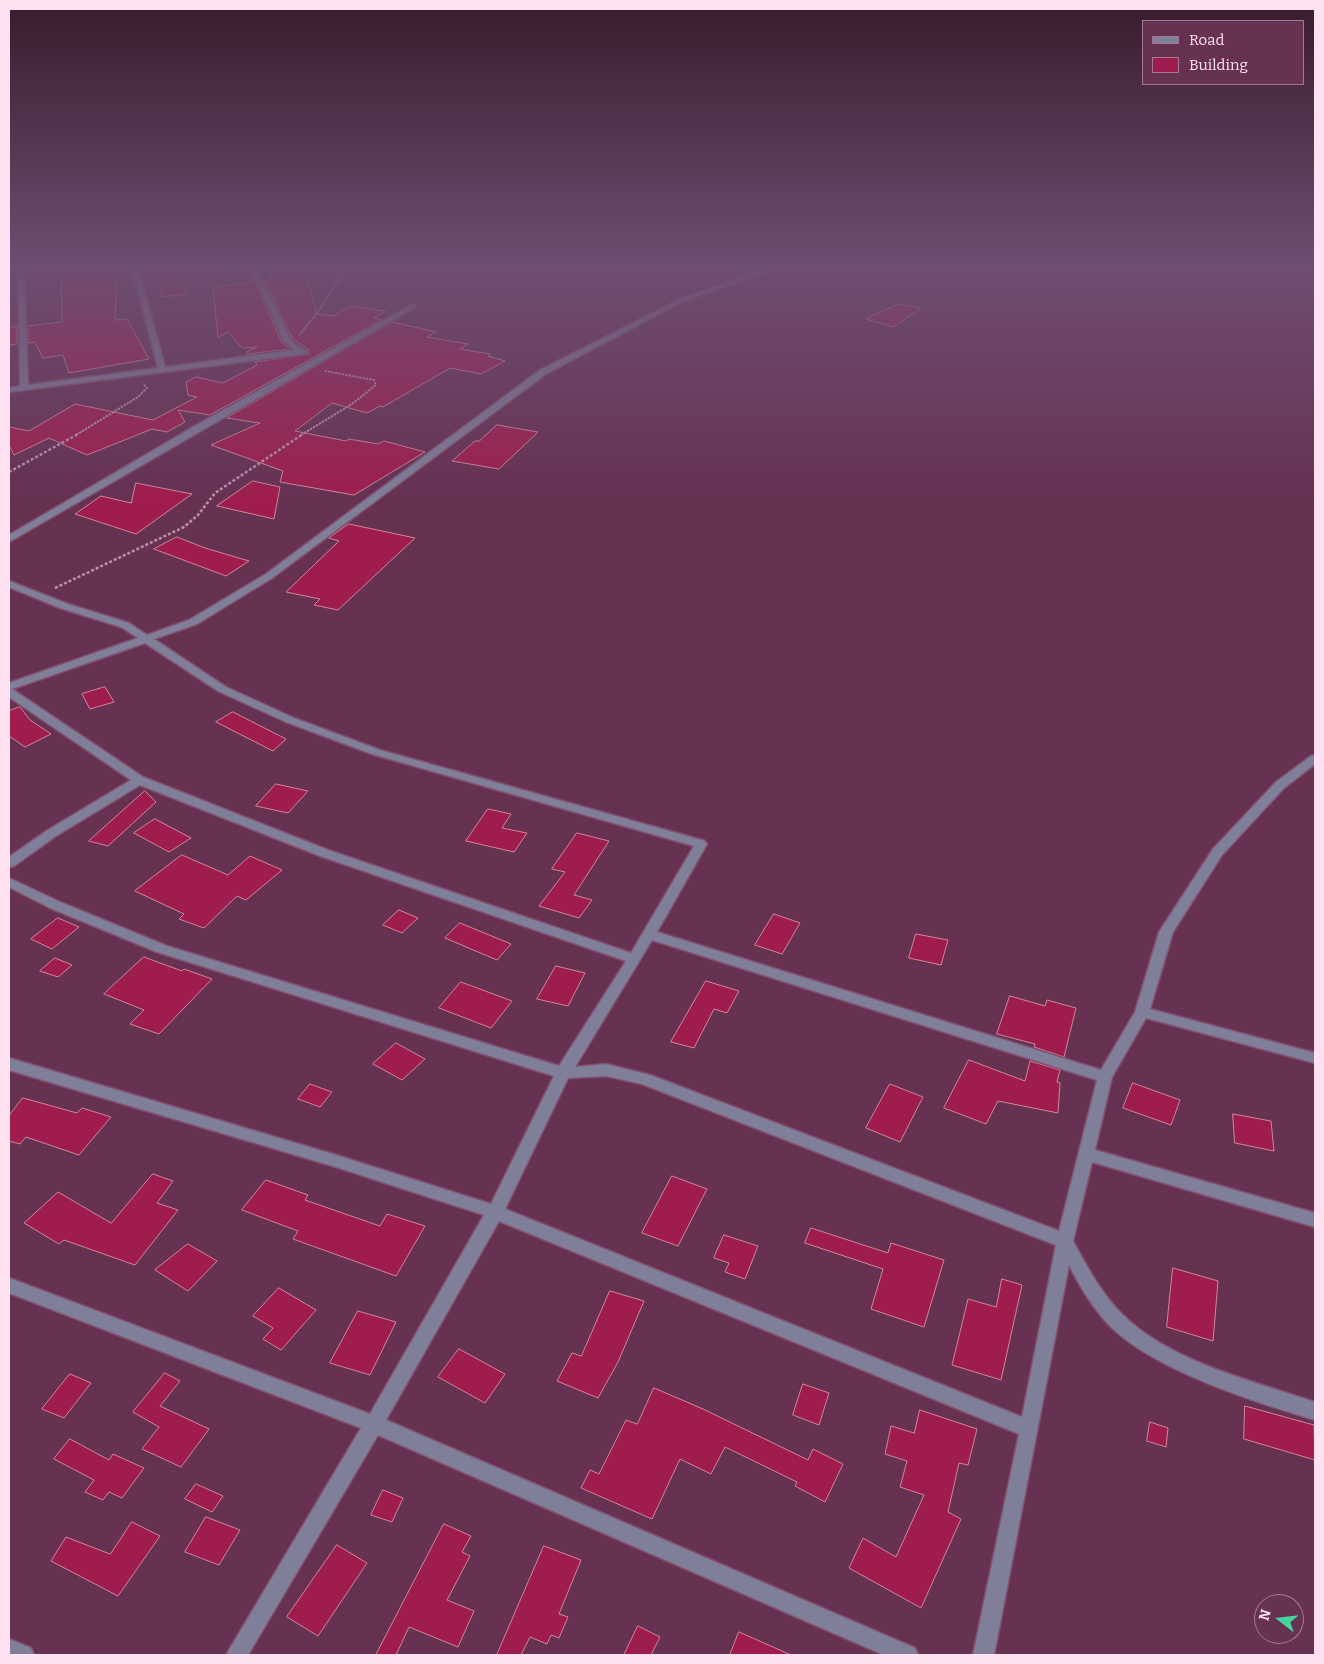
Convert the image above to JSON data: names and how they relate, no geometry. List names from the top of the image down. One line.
{"legend":["Road","Building"],"north":"left"}
